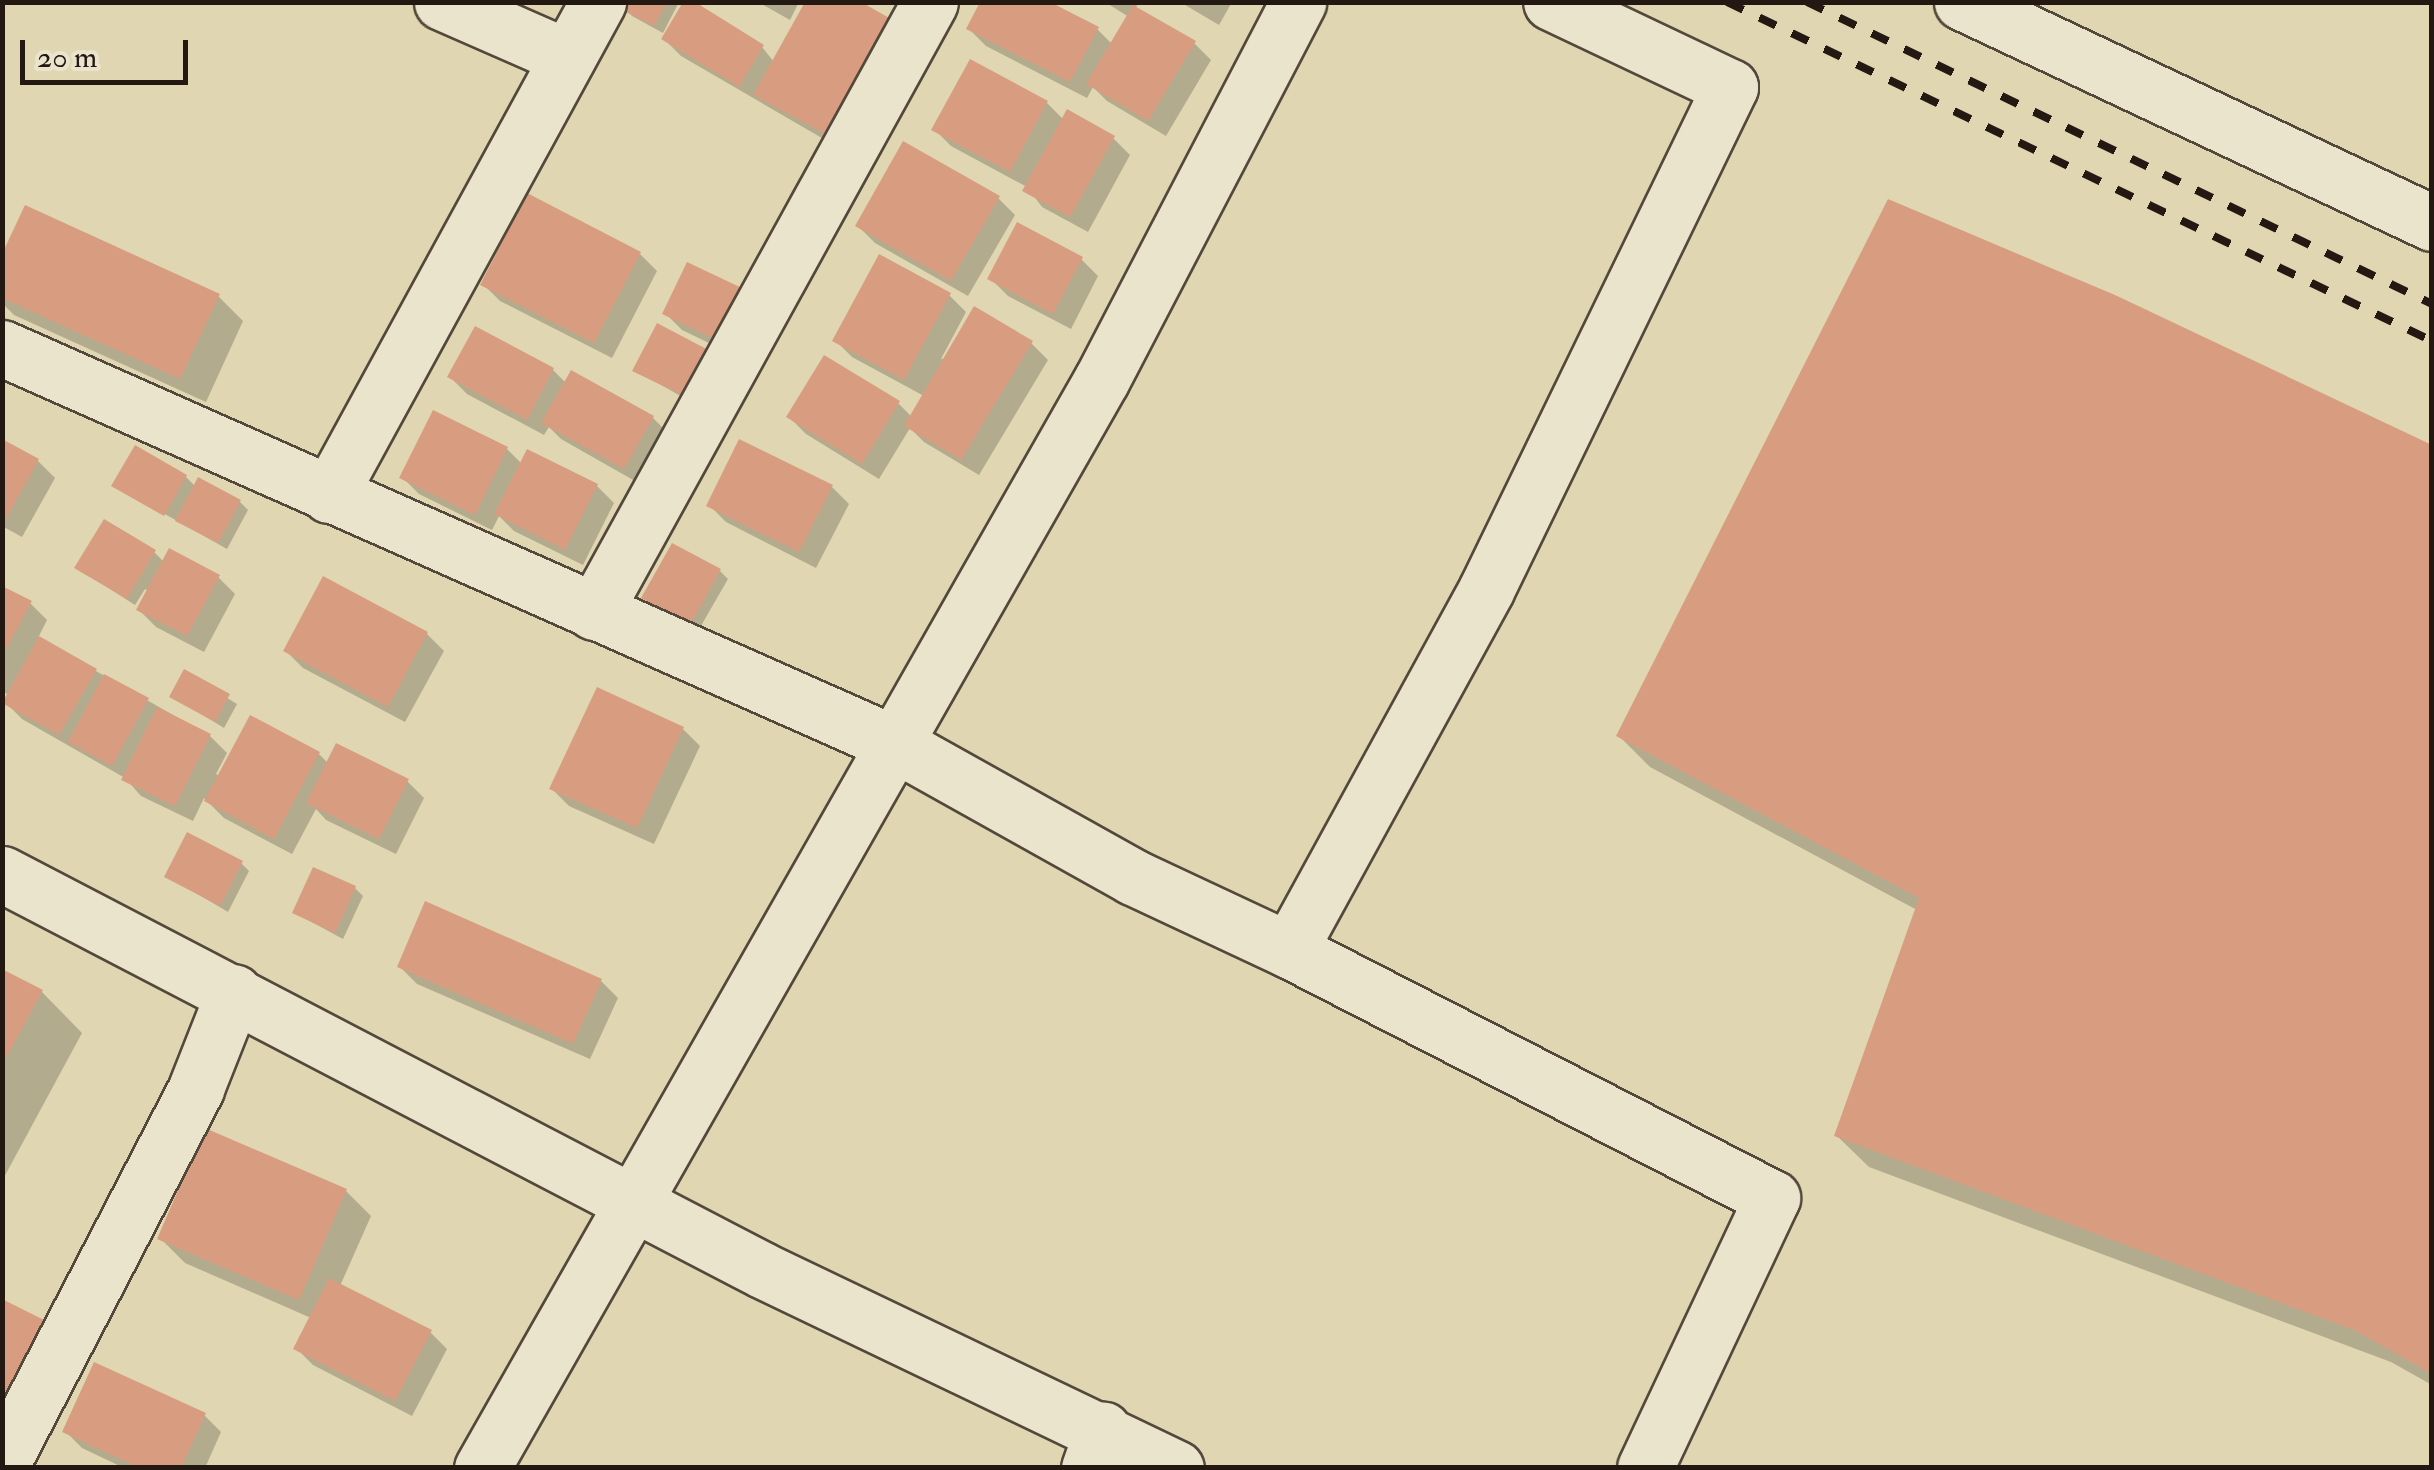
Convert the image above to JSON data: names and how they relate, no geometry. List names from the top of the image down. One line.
{"scale_bar":"20 m"}
